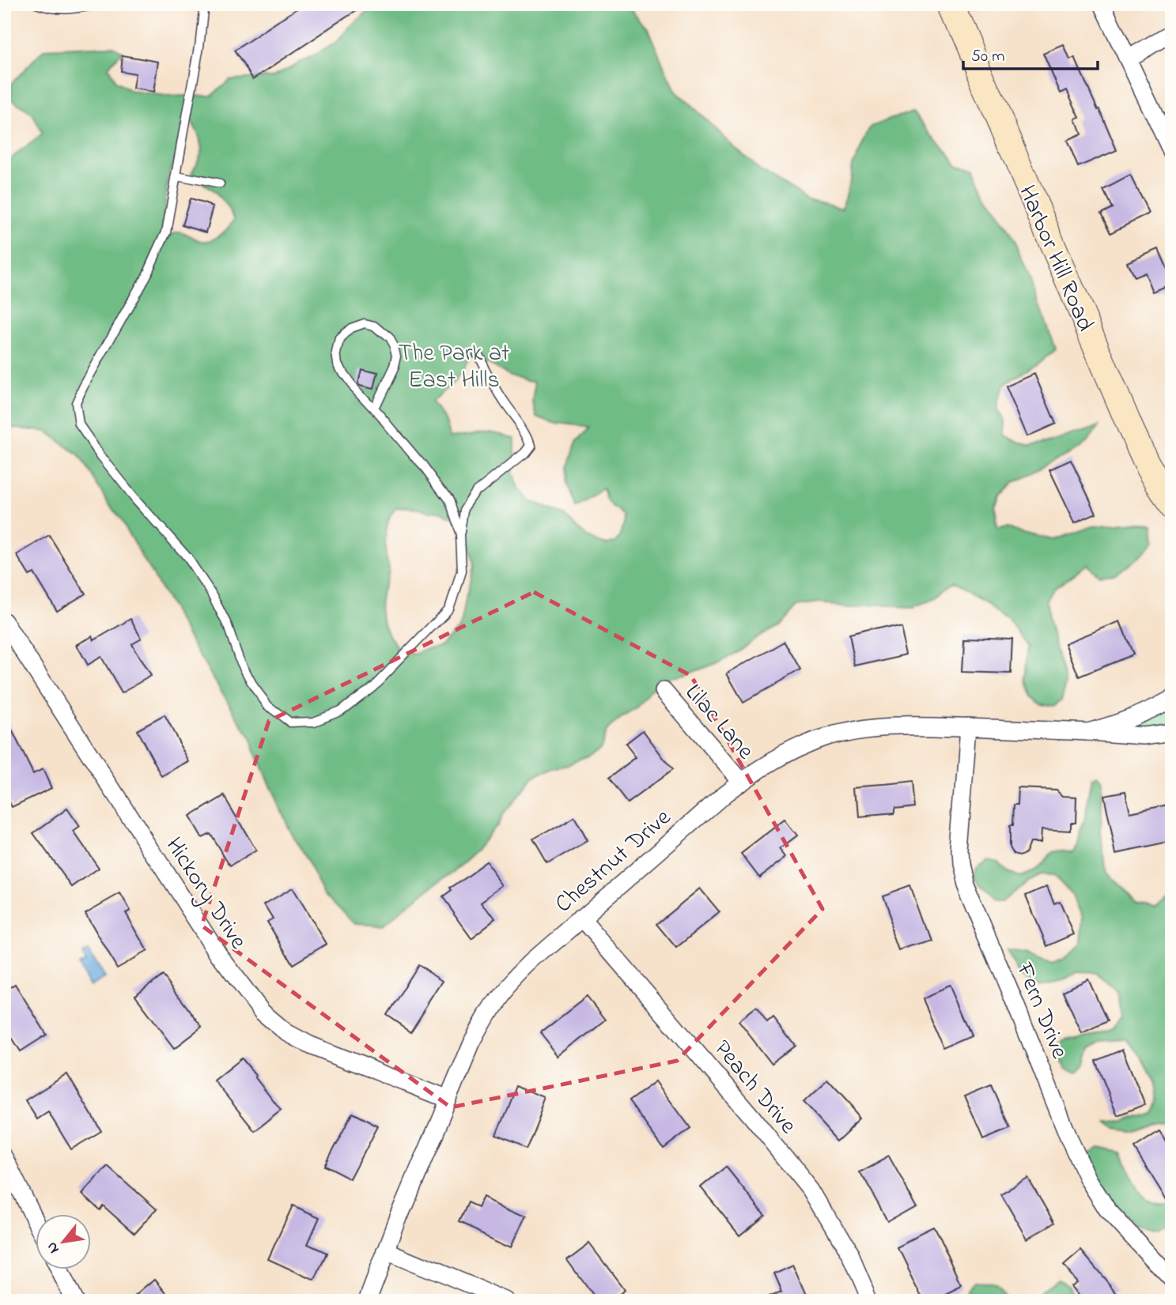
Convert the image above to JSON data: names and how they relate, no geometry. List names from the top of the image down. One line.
{"streets":{"street":["Harbor Hill Road","Lilac Lane","Chestnut Drive","Hickory Drive","Fern Drive","Peach Drive"]},"crossings":[["Lilac Lane","Chestnut Drive"],["Chestnut Drive","Hickory Drive"],["Chestnut Drive","Fern Drive"],["Chestnut Drive","Peach Drive"]],"parks":["The Park at East Hills"],"scale_bar":"50 m","north":"bottom left"}
